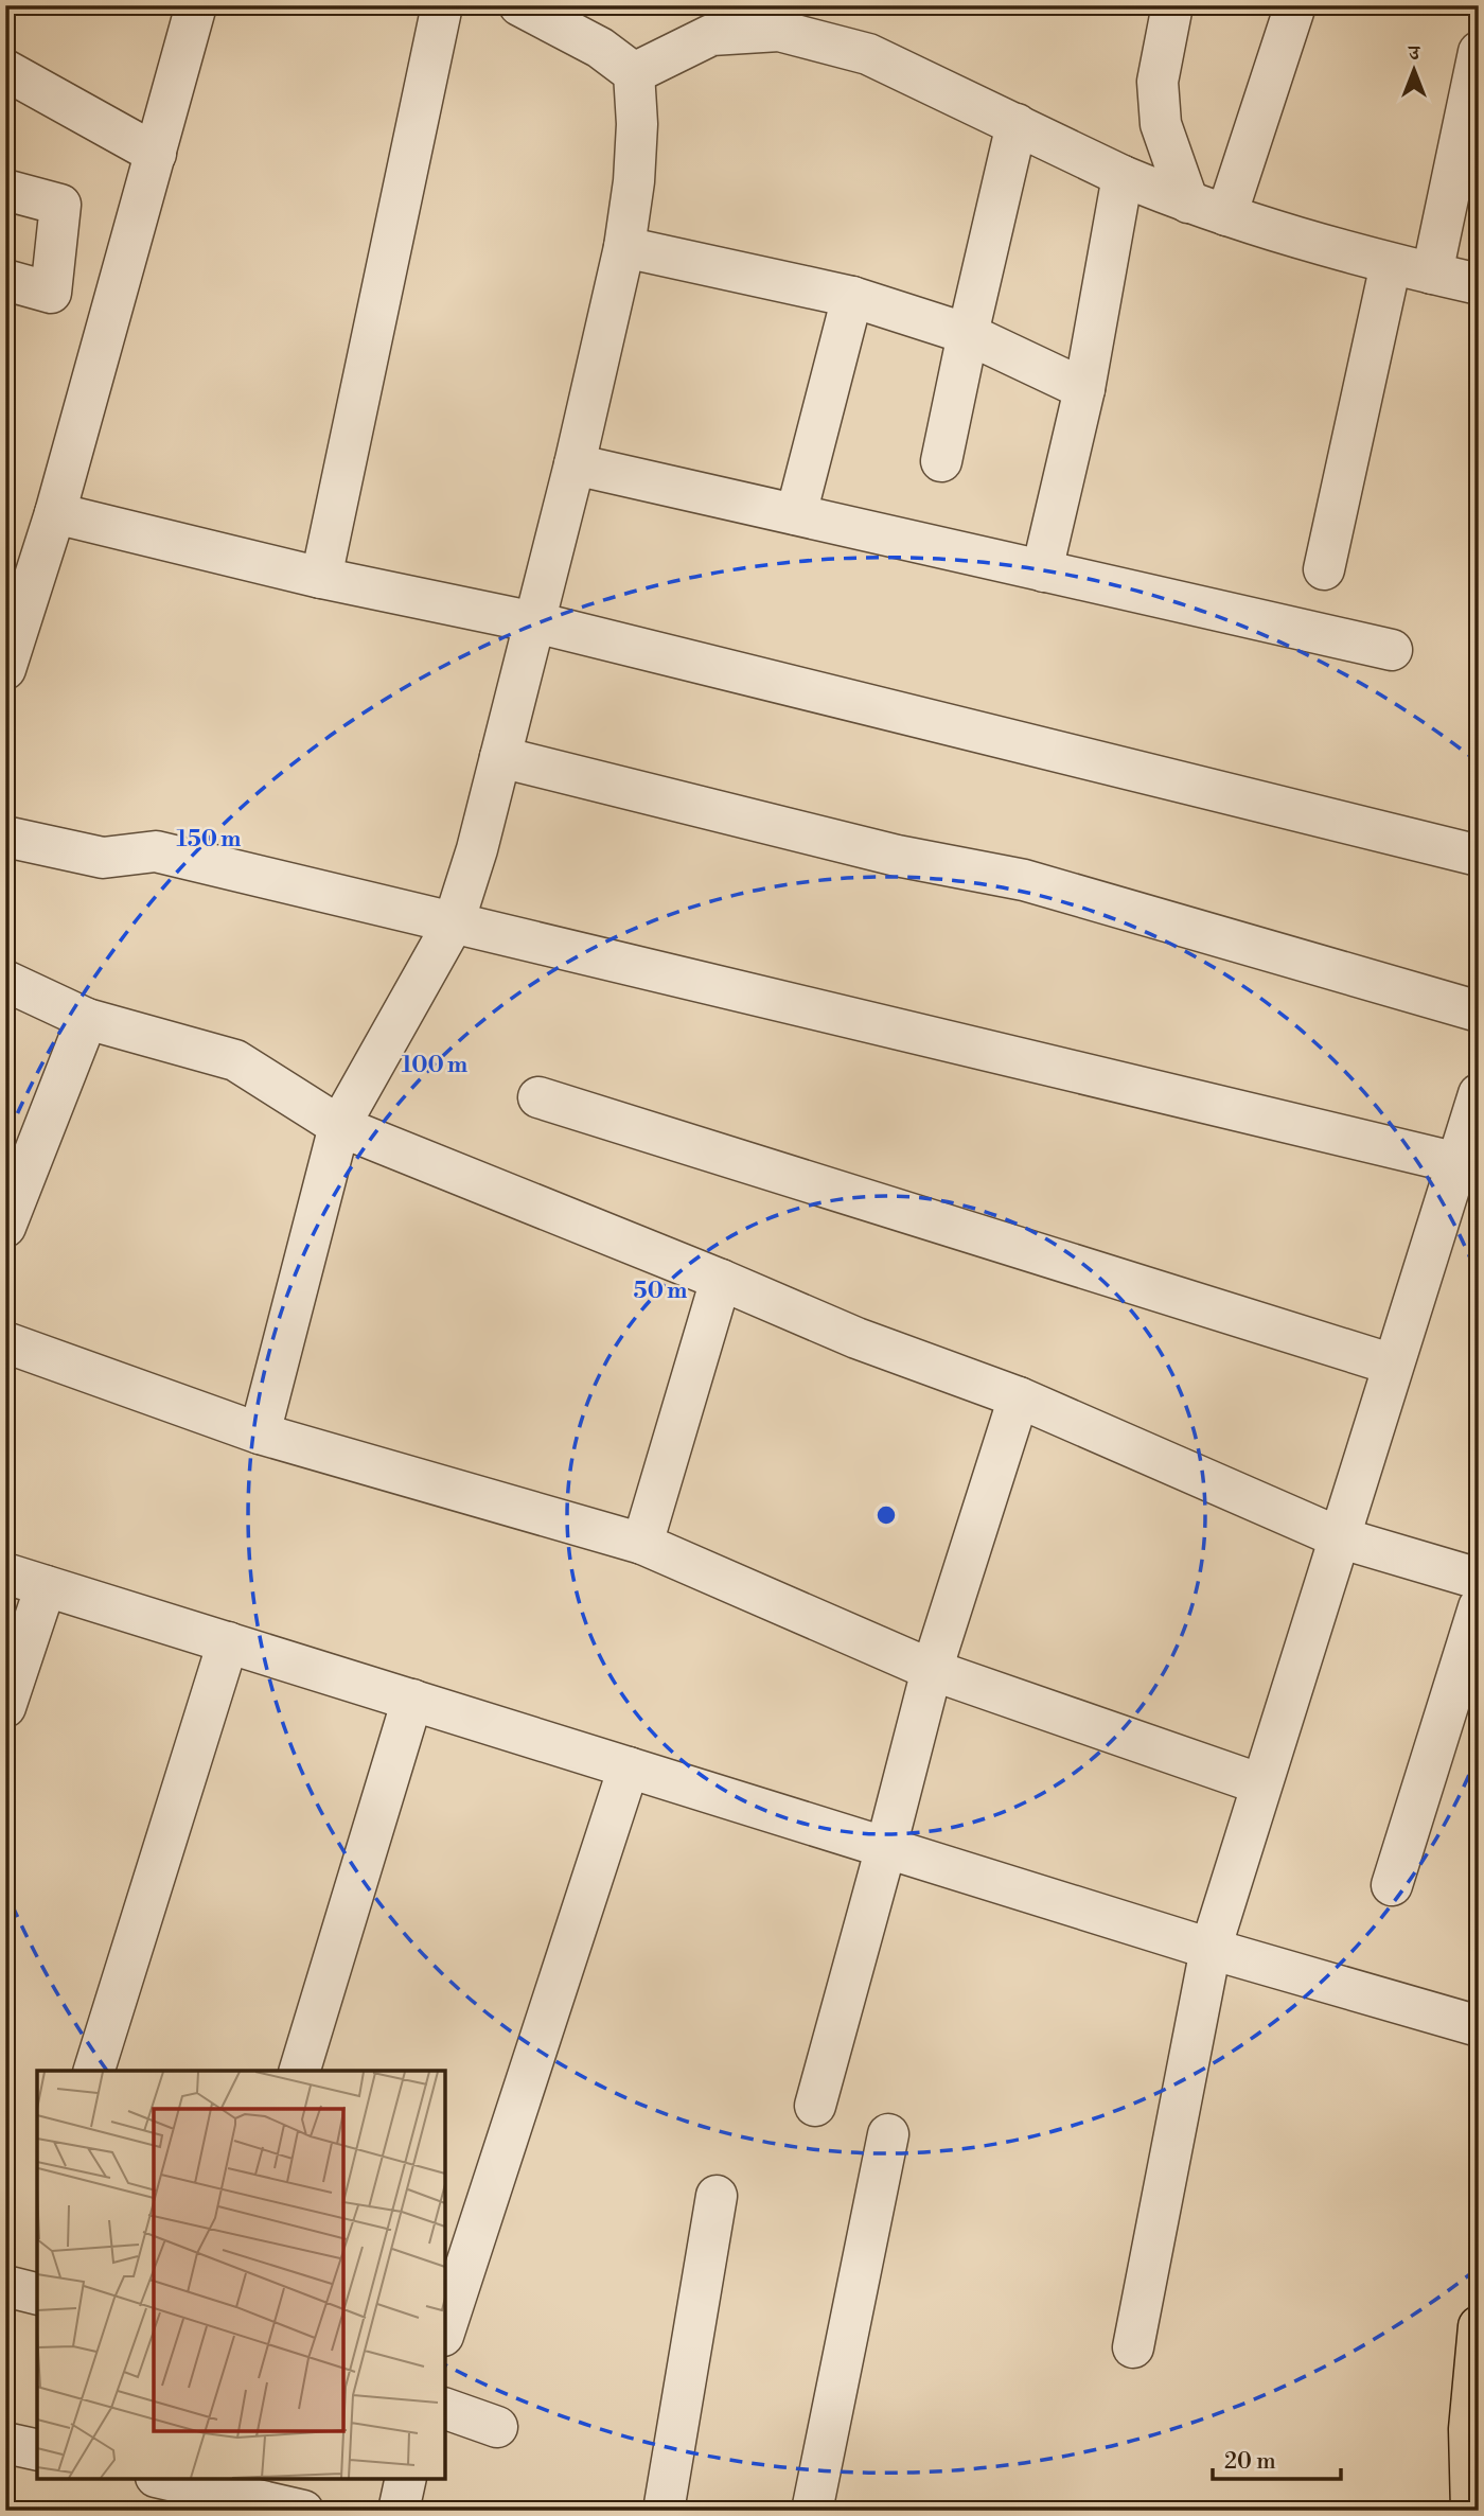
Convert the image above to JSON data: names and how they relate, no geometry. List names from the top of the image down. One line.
{"scale_bar":"20 m","north":"top","rings":["150 m","100 m","50 m"]}
